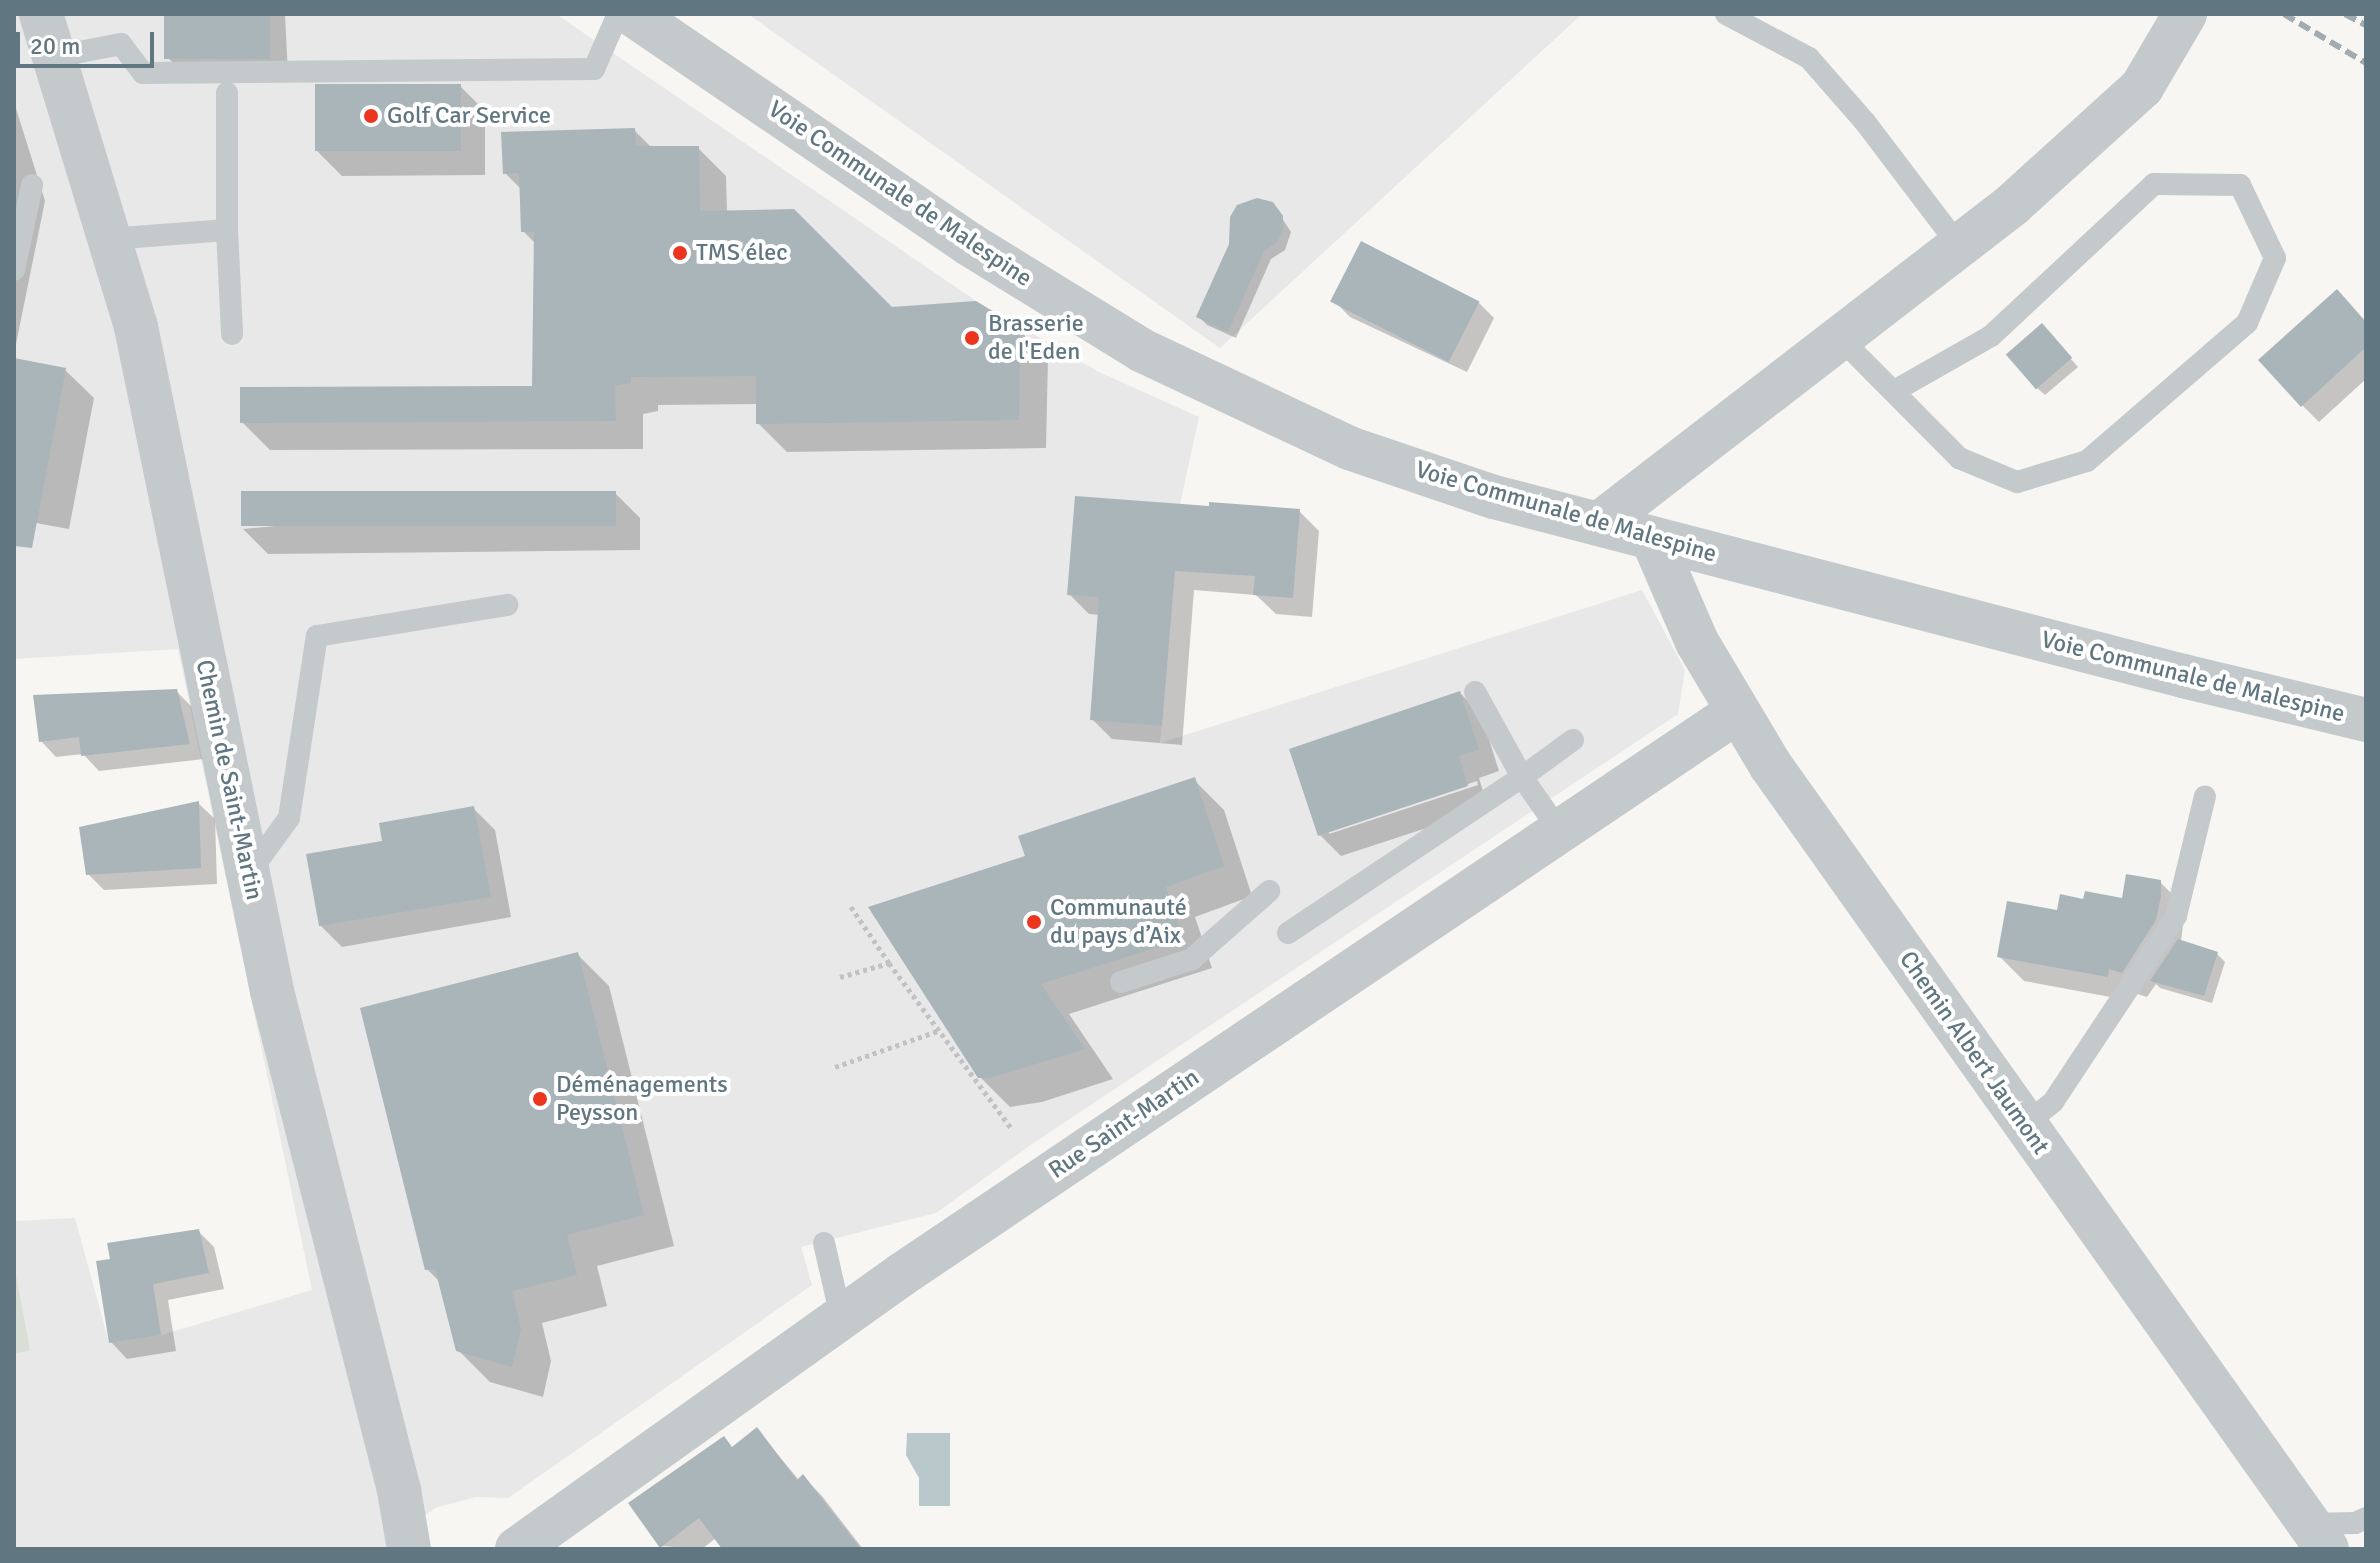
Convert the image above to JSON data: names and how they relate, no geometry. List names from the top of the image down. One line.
{"streets":{"street":["Voie Communale de Malespine","Chemin de Saint-Martin","Chemin Albert Jaumont","Rue Saint-Martin"]},"crossings":[["Voie Communale de Malespine","Chemin Albert Jaumont"],["Chemin Albert Jaumont","Rue Saint-Martin"]],"places":["Golf Car Service","TMS élec","Brasserie de l'Eden","Communauté du pays d’Aix","Déménagements Peysson"],"scale_bar":"20 m"}
